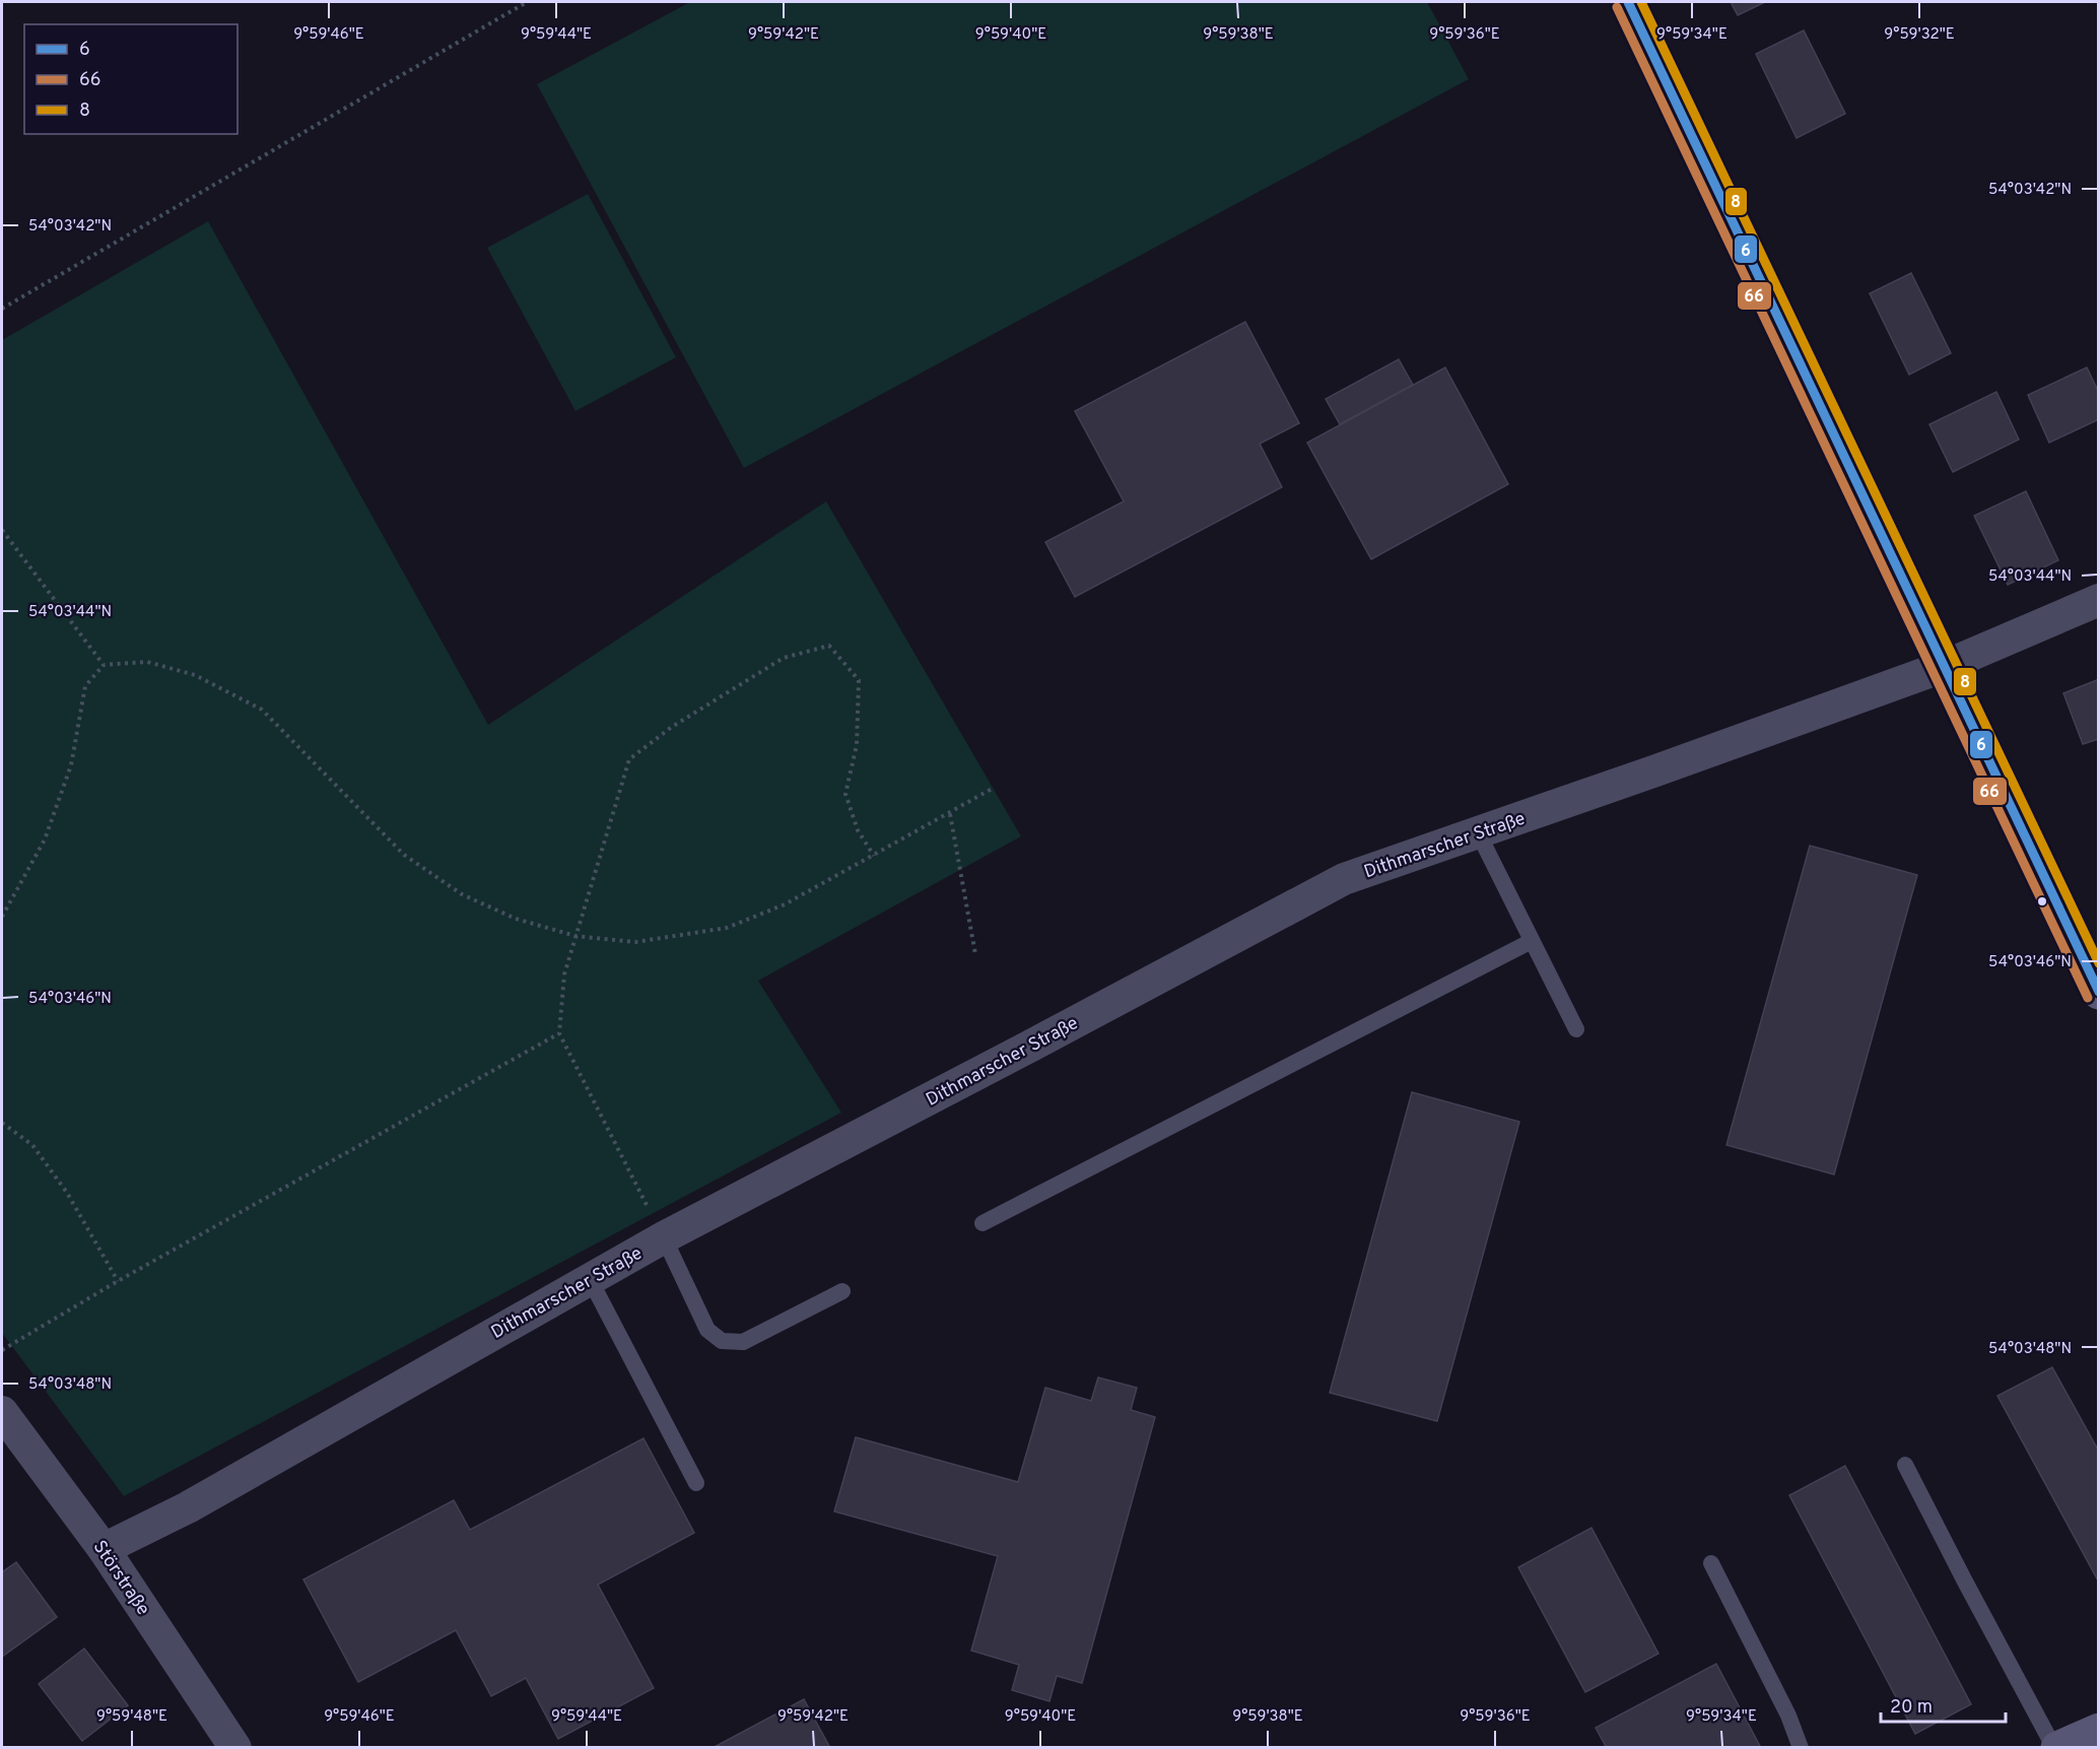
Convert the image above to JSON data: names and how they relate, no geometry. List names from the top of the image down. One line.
{"streets":{"street":["Dithmarscher Straße","Störstraße"]},"crossings":[["Dithmarscher Straße","Störstraße"]],"lines":["transit line 6","transit line 8","transit line 66"],"legend":["6","66","8"],"scale_bar":"20 m","coordinates":["9°59'46\"E","9°59'44\"E","9°59'42\"E","9°59'40\"E","9°59'38\"E","9°59'36\"E","9°59'34\"E","9°59'32\"E","54°03'42\"N","54°03'44\"N","54°03'46\"N","54°03'48\"N","9°59'48\"E"]}
